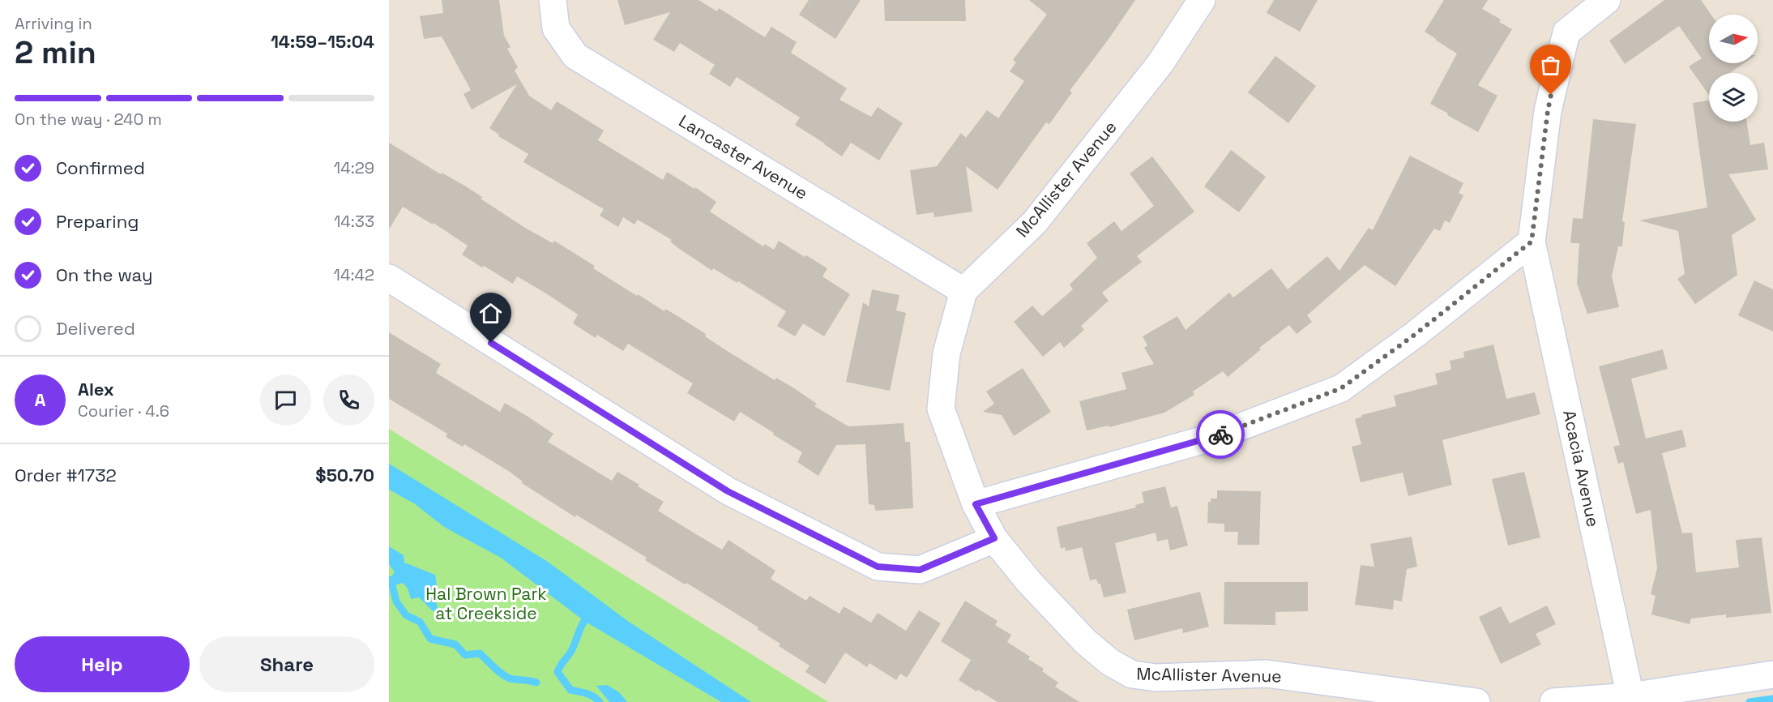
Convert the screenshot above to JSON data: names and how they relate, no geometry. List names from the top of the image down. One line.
{"streets":{"street":["Lancaster Avenue","McAllister Avenue","Acacia Avenue"]},"crossings":[["Lancaster Avenue","McAllister Avenue"]],"parks":["Hal Brown Park at Creekside"],"north":"right","page":{"heading":["2 min","Arriving in","14:59–15:04"],"panel":["Alex","Courier · 4.6","Order #1732","$50.70"],"bar":"On the way · 240 m","list":[["Confirmed","14:29"],["Preparing","14:33"],["On the way","14:42"],"Delivered"],"round":"A","buttons":["Help","Share"]}}
